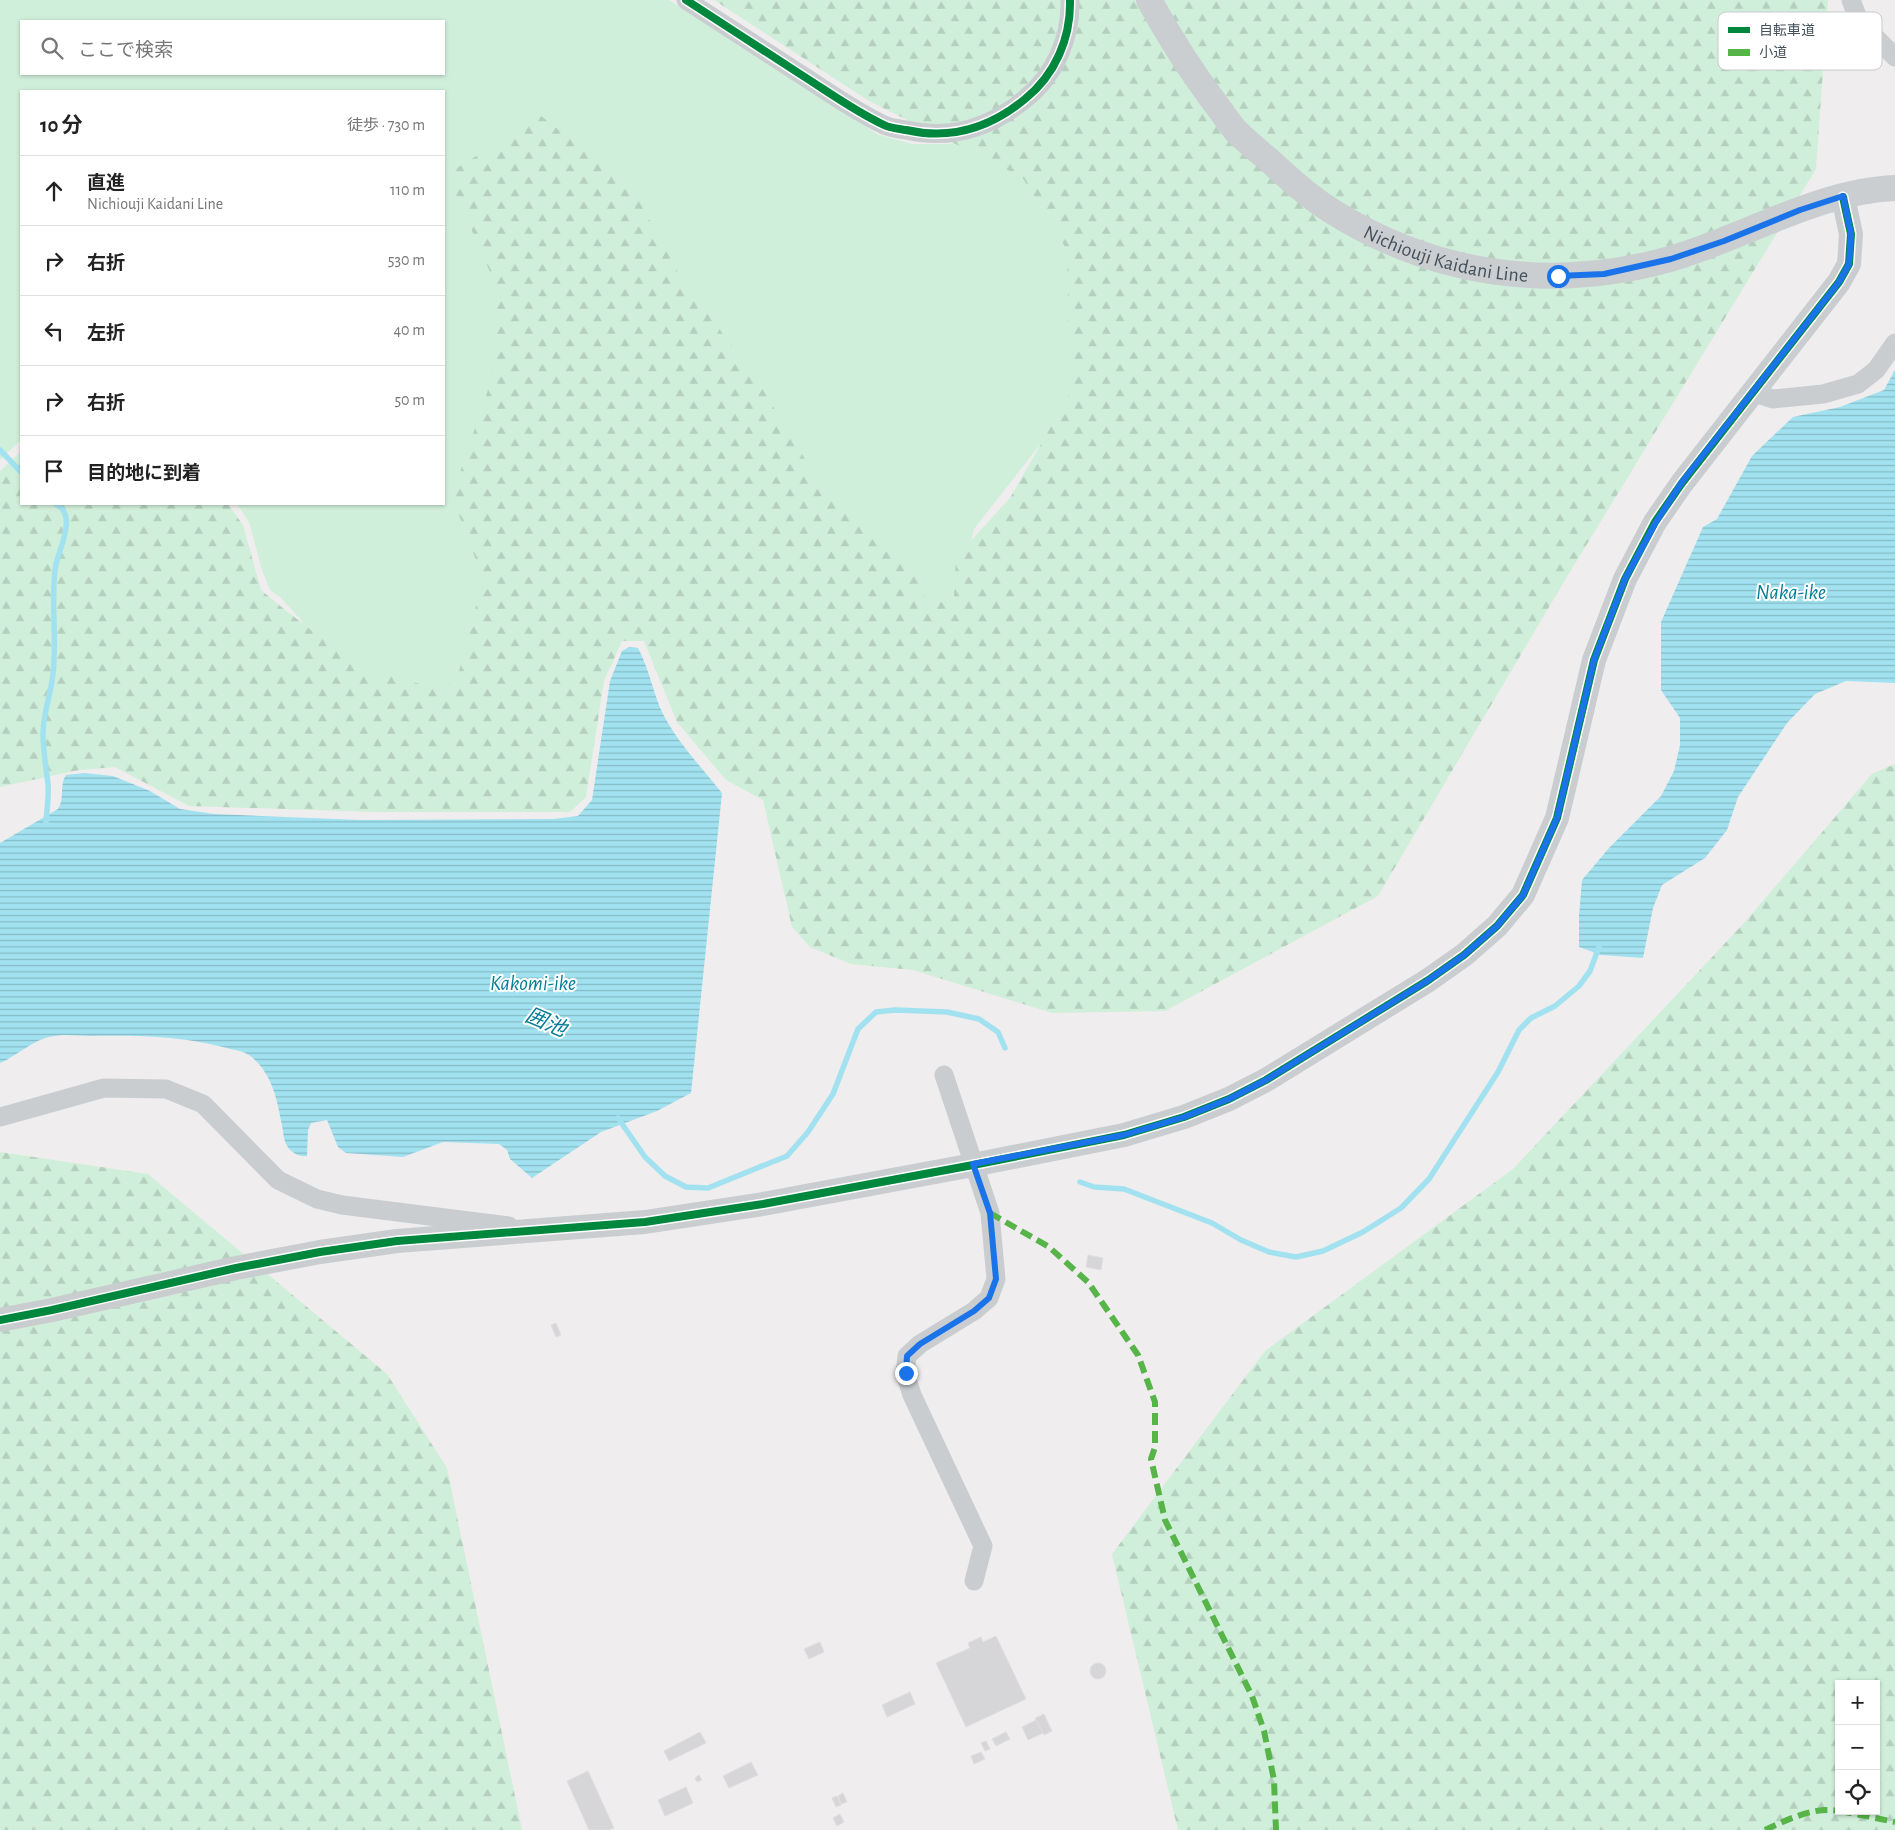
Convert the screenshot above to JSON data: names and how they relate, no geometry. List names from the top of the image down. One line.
{"streets":{"main road":["Nichiouji Kaidani Line"]},"water":["Naka-ike","Kakomi-ike","囲池"],"legend":["自転車道","小道"],"page":{"search":"ここで検索","heading":["10 分","徒歩 · 730 m"],"list":[["直進","Nichiouji Kaidani Line","110 m"],["右折","530 m"],["左折","40 m"],["右折","50 m"],"目的地に到着"],"map_buttons":["+","−"]}}
